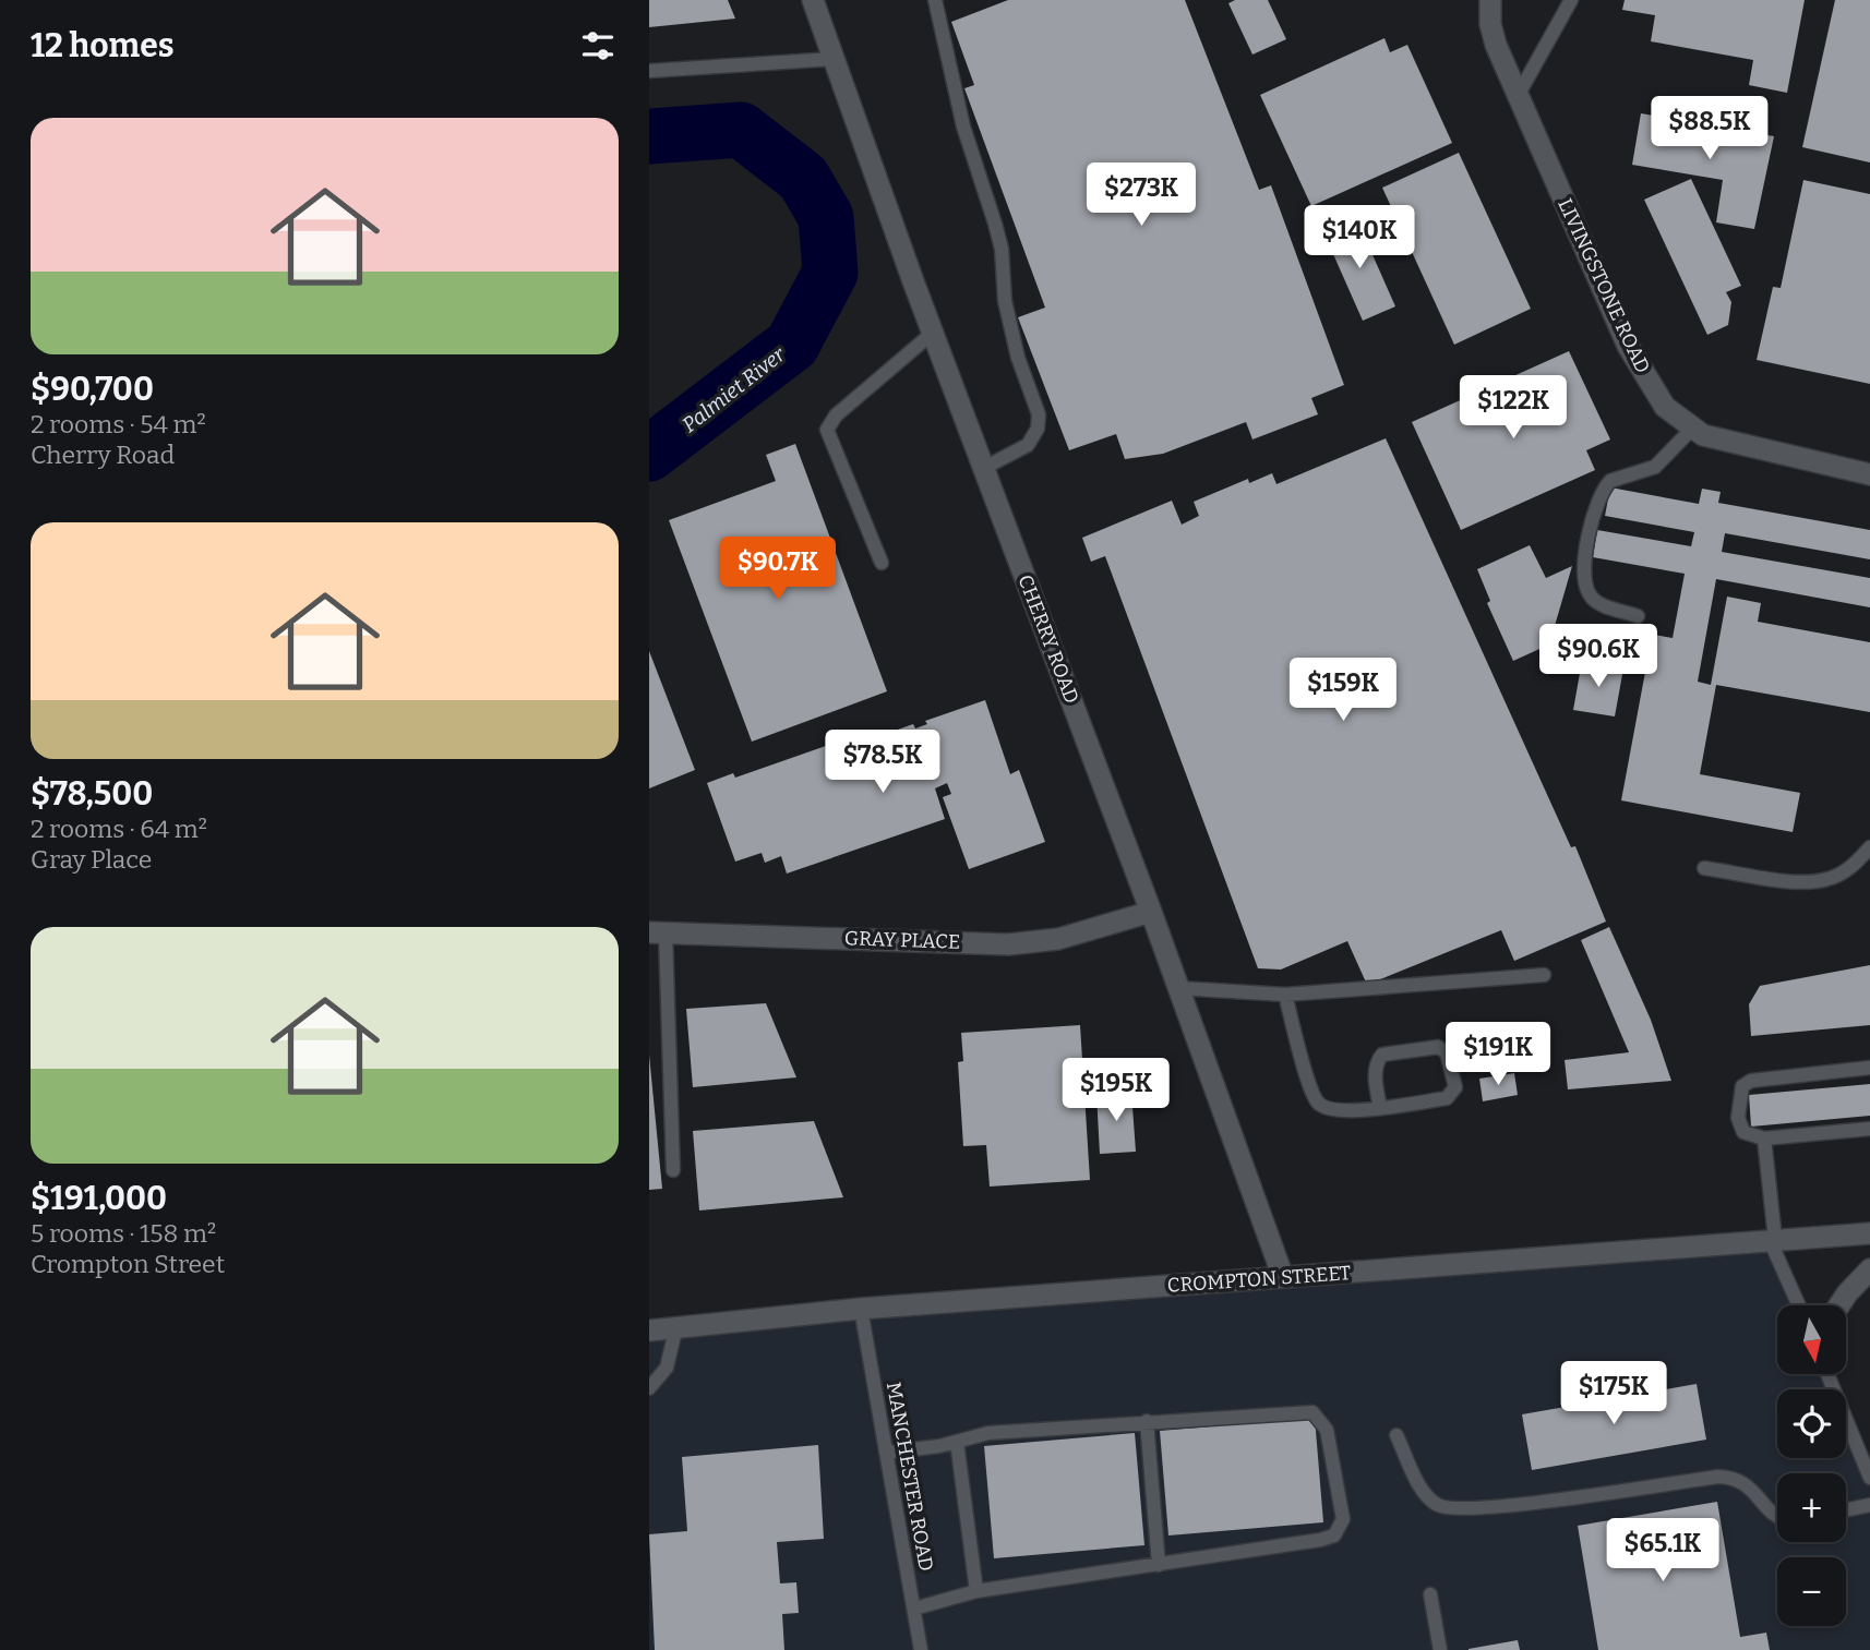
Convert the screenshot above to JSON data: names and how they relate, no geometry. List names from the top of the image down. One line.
{"streets":{"street":["LIVINGSTONE ROAD","CHERRY ROAD","GRAY PLACE","CROMPTON STREET"],"lane":["MANCHESTER ROAD"]},"crossings":[["CHERRY ROAD","GRAY PLACE"],["CHERRY ROAD","CROMPTON STREET"],["CROMPTON STREET","MANCHESTER ROAD"]],"water":["Palmiet River"],"north":"bottom","page":{"heading":"12 homes","list":[{"name":"$90,700","note":"2 rooms · 54 m² · Cherry Road"},{"name":"$78,500","note":"2 rooms · 64 m² · Gray Place"},{"name":"$191,000","note":"5 rooms · 158 m² · Crompton Street"}],"price":["$88.5K","$273K","$140K","$122K","$90.7K","$90.6K","$159K","$78.5K","$191K","$195K","$175K","$65.1K"],"map_buttons":["+","−"]}}
